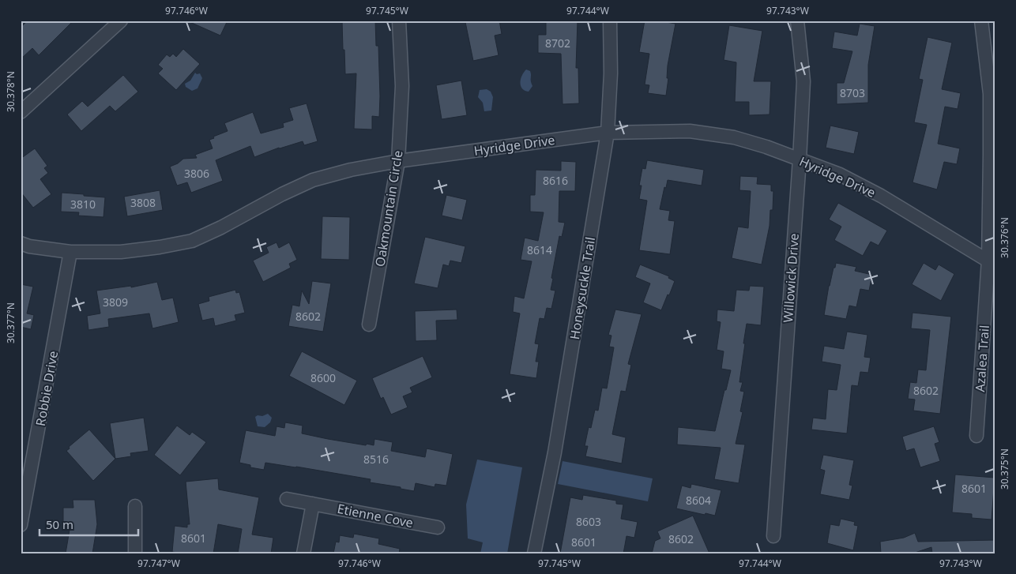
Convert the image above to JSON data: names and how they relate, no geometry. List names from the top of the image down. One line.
{"streets":{"street":["Hyridge Drive","Oakmountain Circle","Willowick Drive","Honeysuckle Trail","Azalea Trail","Robbie Drive","Etienne Cove"]},"crossings":[["Hyridge Drive","Oakmountain Circle"],["Hyridge Drive","Willowick Drive"],["Hyridge Drive","Honeysuckle Trail"],["Hyridge Drive","Azalea Trail"],["Hyridge Drive","Robbie Drive"]],"house_numbers":["8702","8703","3806","8616","3808","3810","8614","3809","8602","8600","8602","8516","8601","8604","8603","8601","8602","8601"],"scale_bar":"50 m","coordinates":["97.746°W","97.745°W","97.744°W","97.743°W","30.378°N","30.376°N","30.377°N","30.375°N","97.747°W"]}
